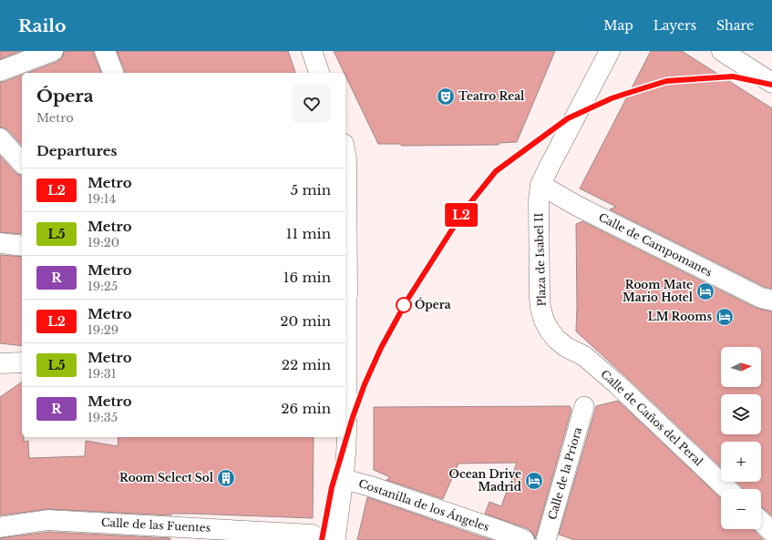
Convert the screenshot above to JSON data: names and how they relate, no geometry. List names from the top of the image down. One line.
{"streets":{"street":["Calle de Campomanes","Plaza de Isabel II","Calle de Caños del Peral","Calle de la Priora","Costanilla de los Ángeles","Calle de las Fuentes"]},"crossings":[["Calle de Campomanes","Plaza de Isabel II"],["Plaza de Isabel II","Calle de Caños del Peral"]],"places":{"theatre":["Teatro Real"],"hotel":["Room Mate Mario Hotel","LM Rooms","Ocean Drive Madrid"],"other":["Ópera"],"building":["Room Select Sol"]},"lines":["metro line L2"],"north":"right","page":{"header":"Railo","nav":["Map","Layers","Share"],"on_map":"L2","heading":[["Ópera","Metro"],"Departures"],"list":[{"mark":"L2","name":"Metro","note":"19:14","value":"5 min"},{"mark":"L5","name":"Metro","note":"19:20","value":"11 min"},{"mark":"R","name":"Metro","note":"19:25","value":"16 min"},{"mark":"L2","name":"Metro","note":"19:29","value":"20 min"},{"mark":"L5","name":"Metro","note":"19:31","value":"22 min"},{"mark":"R","name":"Metro","note":"19:35","value":"26 min"}],"map_buttons":["+","−"]}}
